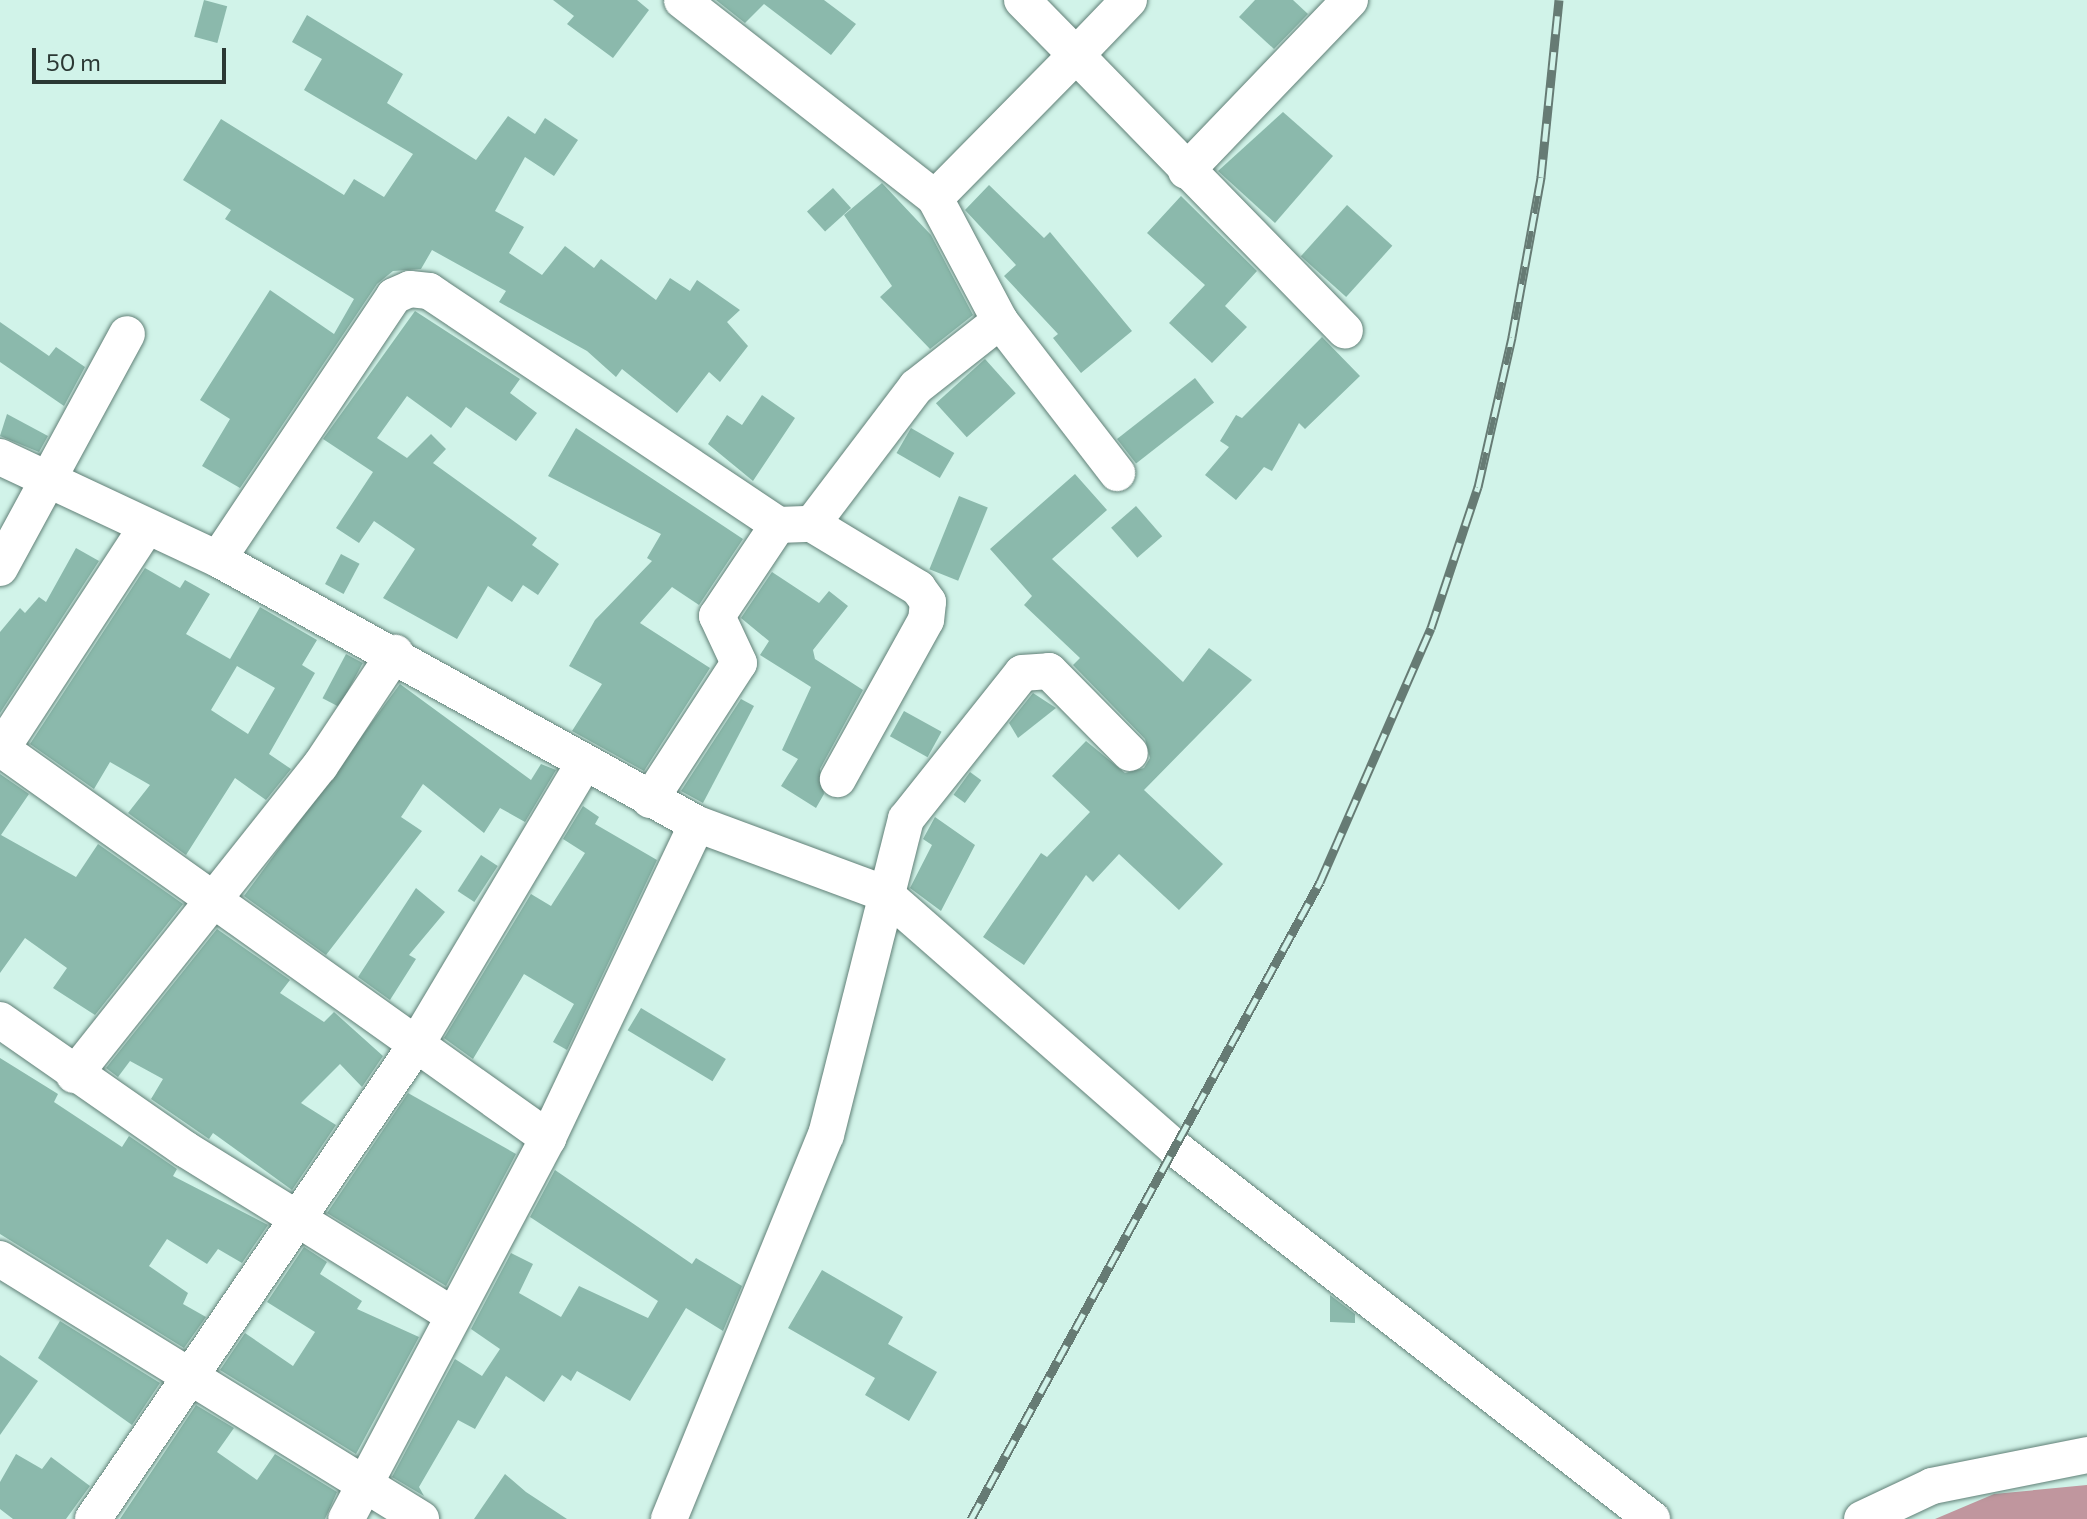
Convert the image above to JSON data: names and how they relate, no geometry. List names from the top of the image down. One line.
{"scale_bar":"50 m"}
